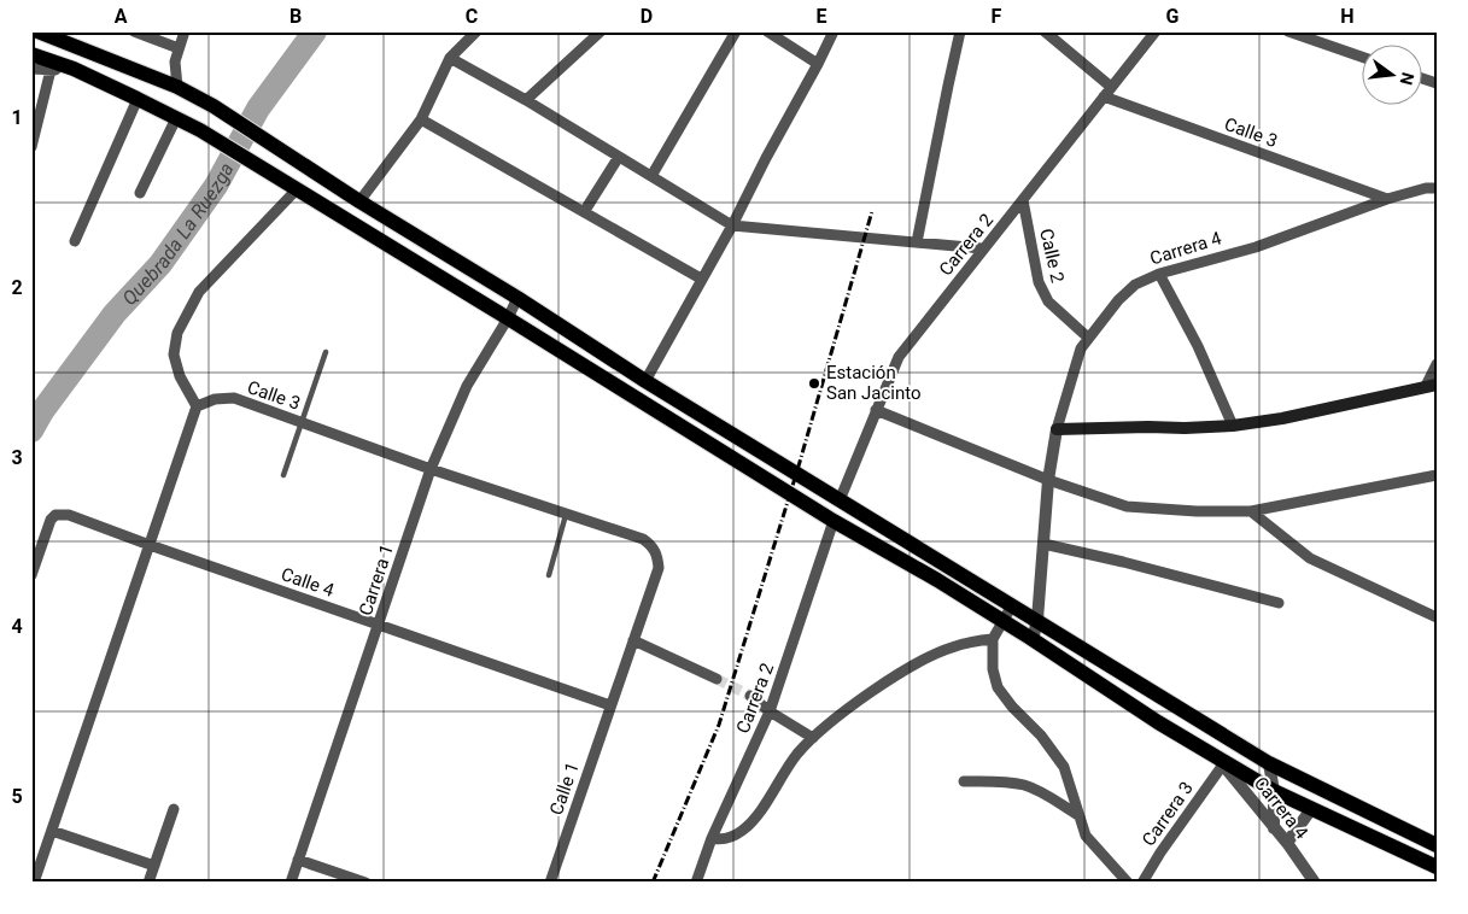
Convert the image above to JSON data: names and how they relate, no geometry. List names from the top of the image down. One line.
{"streets":{"street":["Calle 3","Carrera 2","Carrera 4","Calle 2","Carrera 1","Calle 4","Calle 1","Carrera 3"]},"crossings":[["Calle 3","Carrera 2"],["Calle 3","Carrera 4"],["Calle 3","Carrera 1"],["Calle 3","Calle 4"],["Calle 3","Calle 1"],["Carrera 2","Calle 2"],["Carrera 4","Calle 2"],["Carrera 4","Carrera 3"],["Carrera 1","Calle 4"],["Calle 4","Calle 1"]],"water":["Quebrada La Ruezga"],"places":["Estación San Jacinto"],"north":"right","grid":{"columns":["A","B","C","D","E","F","G","H"],"rows":["1","2","3","4","5"]}}
